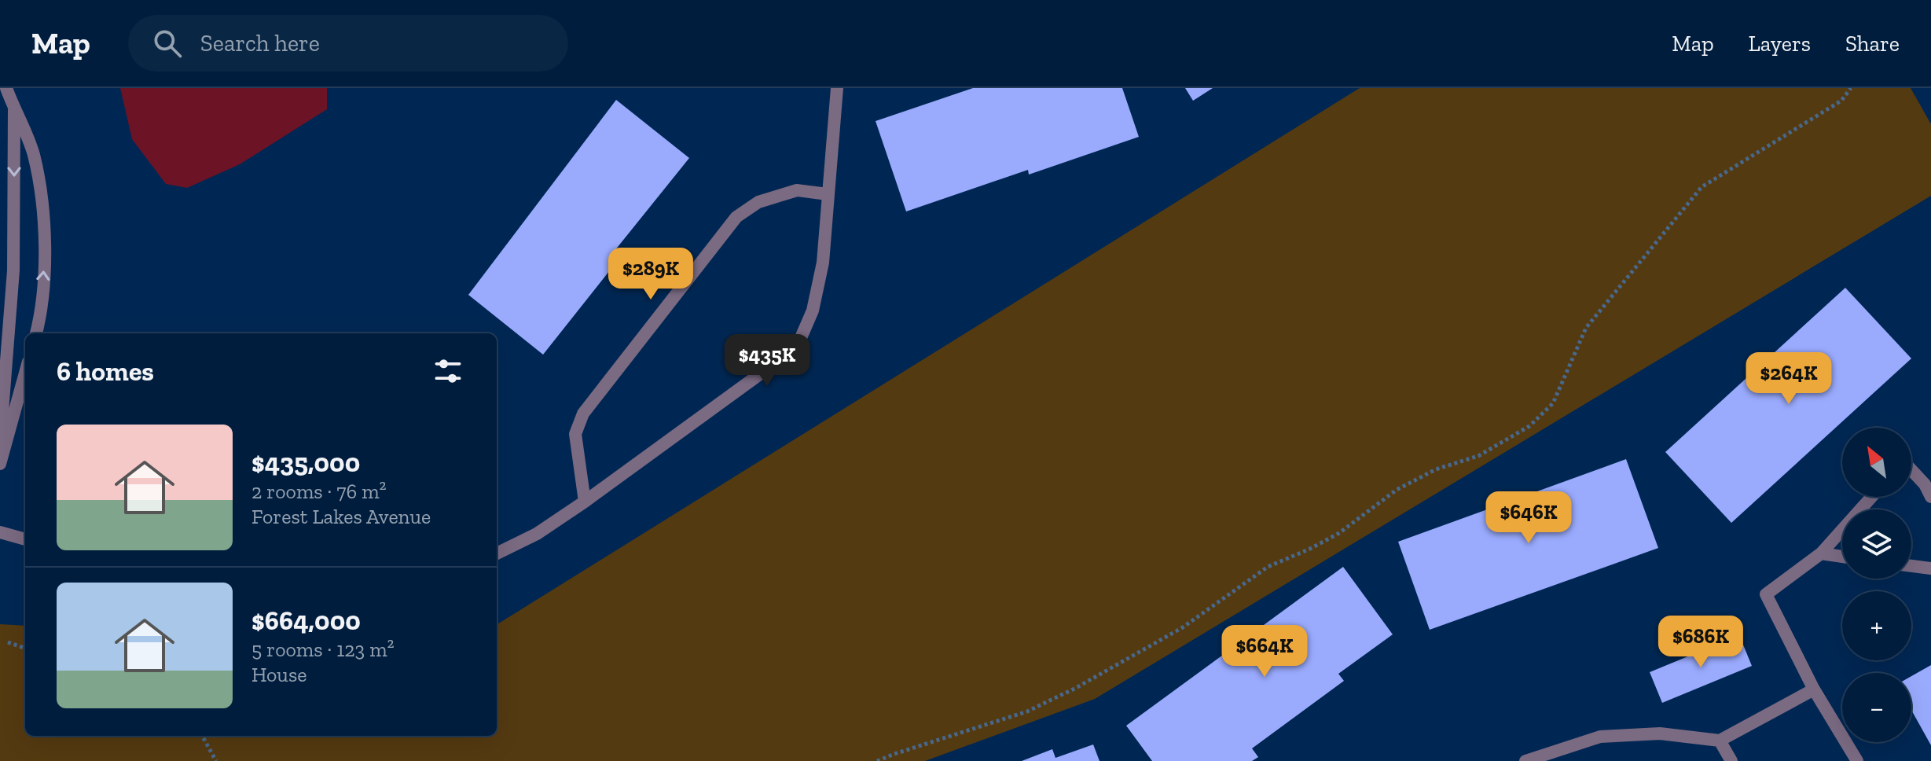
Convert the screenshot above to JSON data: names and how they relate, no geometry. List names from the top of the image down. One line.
{"north":"top left","page":{"header":"Map","search":"Search here","nav":["Map","Layers","Share"],"price":["$289K","$435K","$264K","$646K","$686K","$664K"],"heading":"6 homes","list":[{"name":"$435,000","note":"2 rooms · 76 m² · Forest Lakes Avenue"},{"name":"$664,000","note":"5 rooms · 123 m² · House"}],"map_buttons":["+","−"]}}
